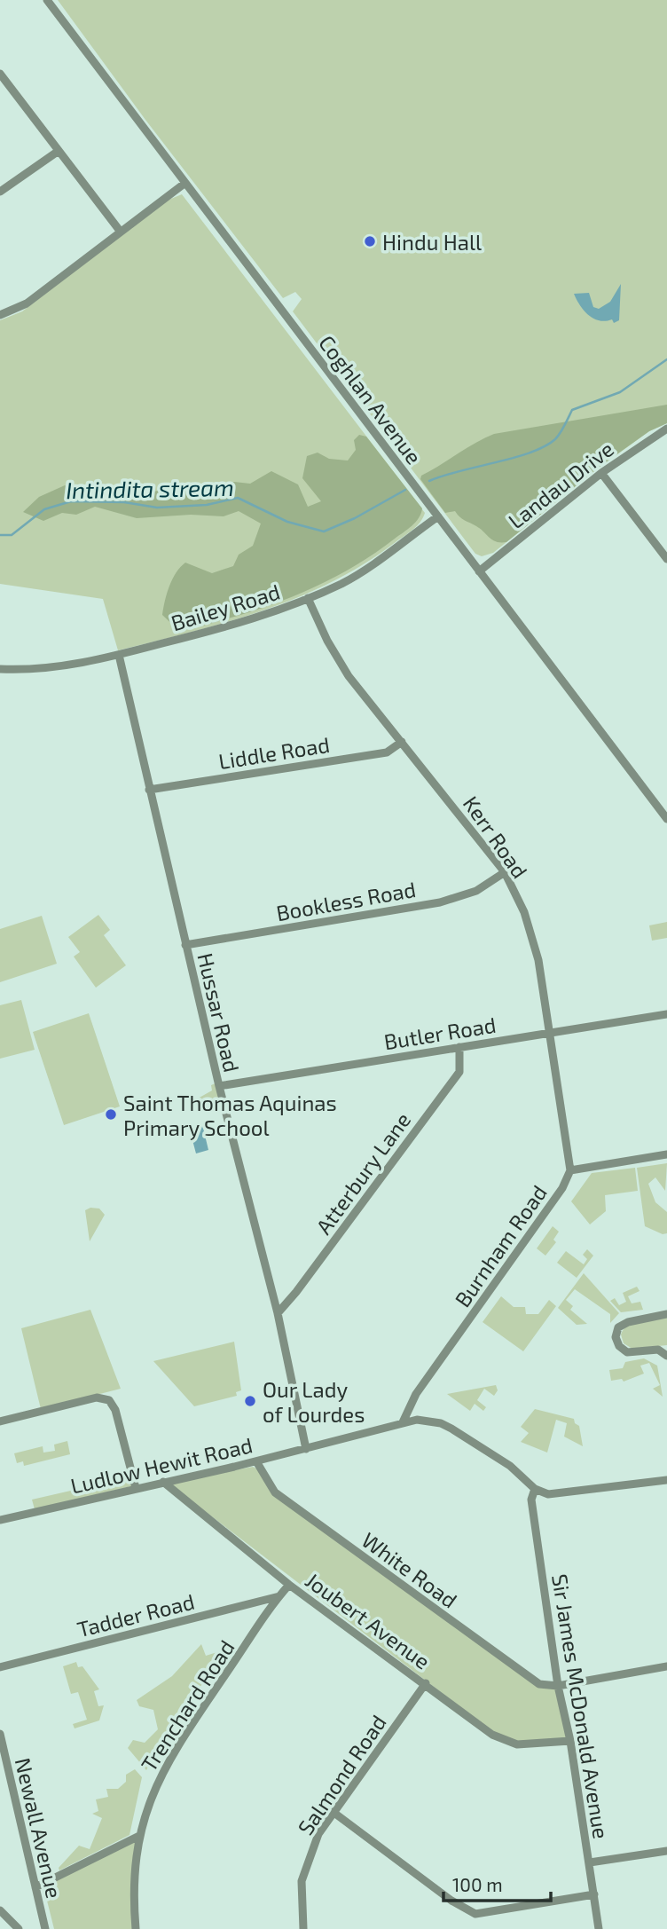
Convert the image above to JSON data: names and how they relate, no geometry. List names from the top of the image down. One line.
{"streets":{"street":["Coghlan Avenue","Landau Drive","Bailey Road","Liddle Road","Kerr Road","Bookless Road","Hussar Road","Butler Road","Atterbury Lane","Burnham Road","Ludlow Hewit Road","White Road","Tadder Road","Joubert Avenue","Trenchard Road","Sir James McDonald Avenue","Salmond Road","Newall Avenue"]},"crossings":[["Coghlan Avenue","Landau Drive"],["Coghlan Avenue","Bailey Road"],["Bailey Road","Kerr Road"],["Bailey Road","Hussar Road"],["Liddle Road","Kerr Road"],["Liddle Road","Hussar Road"],["Kerr Road","Bookless Road"],["Kerr Road","Butler Road"],["Kerr Road","Burnham Road"],["Bookless Road","Hussar Road"],["Hussar Road","Butler Road"],["Hussar Road","Atterbury Lane"],["Hussar Road","Ludlow Hewit Road"],["Butler Road","Atterbury Lane"],["Burnham Road","Ludlow Hewit Road"],["Ludlow Hewit Road","White Road"],["Ludlow Hewit Road","Joubert Avenue"],["Ludlow Hewit Road","Sir James McDonald Avenue"],["White Road","Sir James McDonald Avenue"],["Tadder Road","Trenchard Road"],["Joubert Avenue","Trenchard Road"],["Joubert Avenue","Sir James McDonald Avenue"],["Joubert Avenue","Salmond Road"]],"water":["Intindita stream"],"places":["Hindu Hall","Saint Thomas Aquinas Primary School","Our Lady of Lourdes"],"scale_bar":"100 m"}
